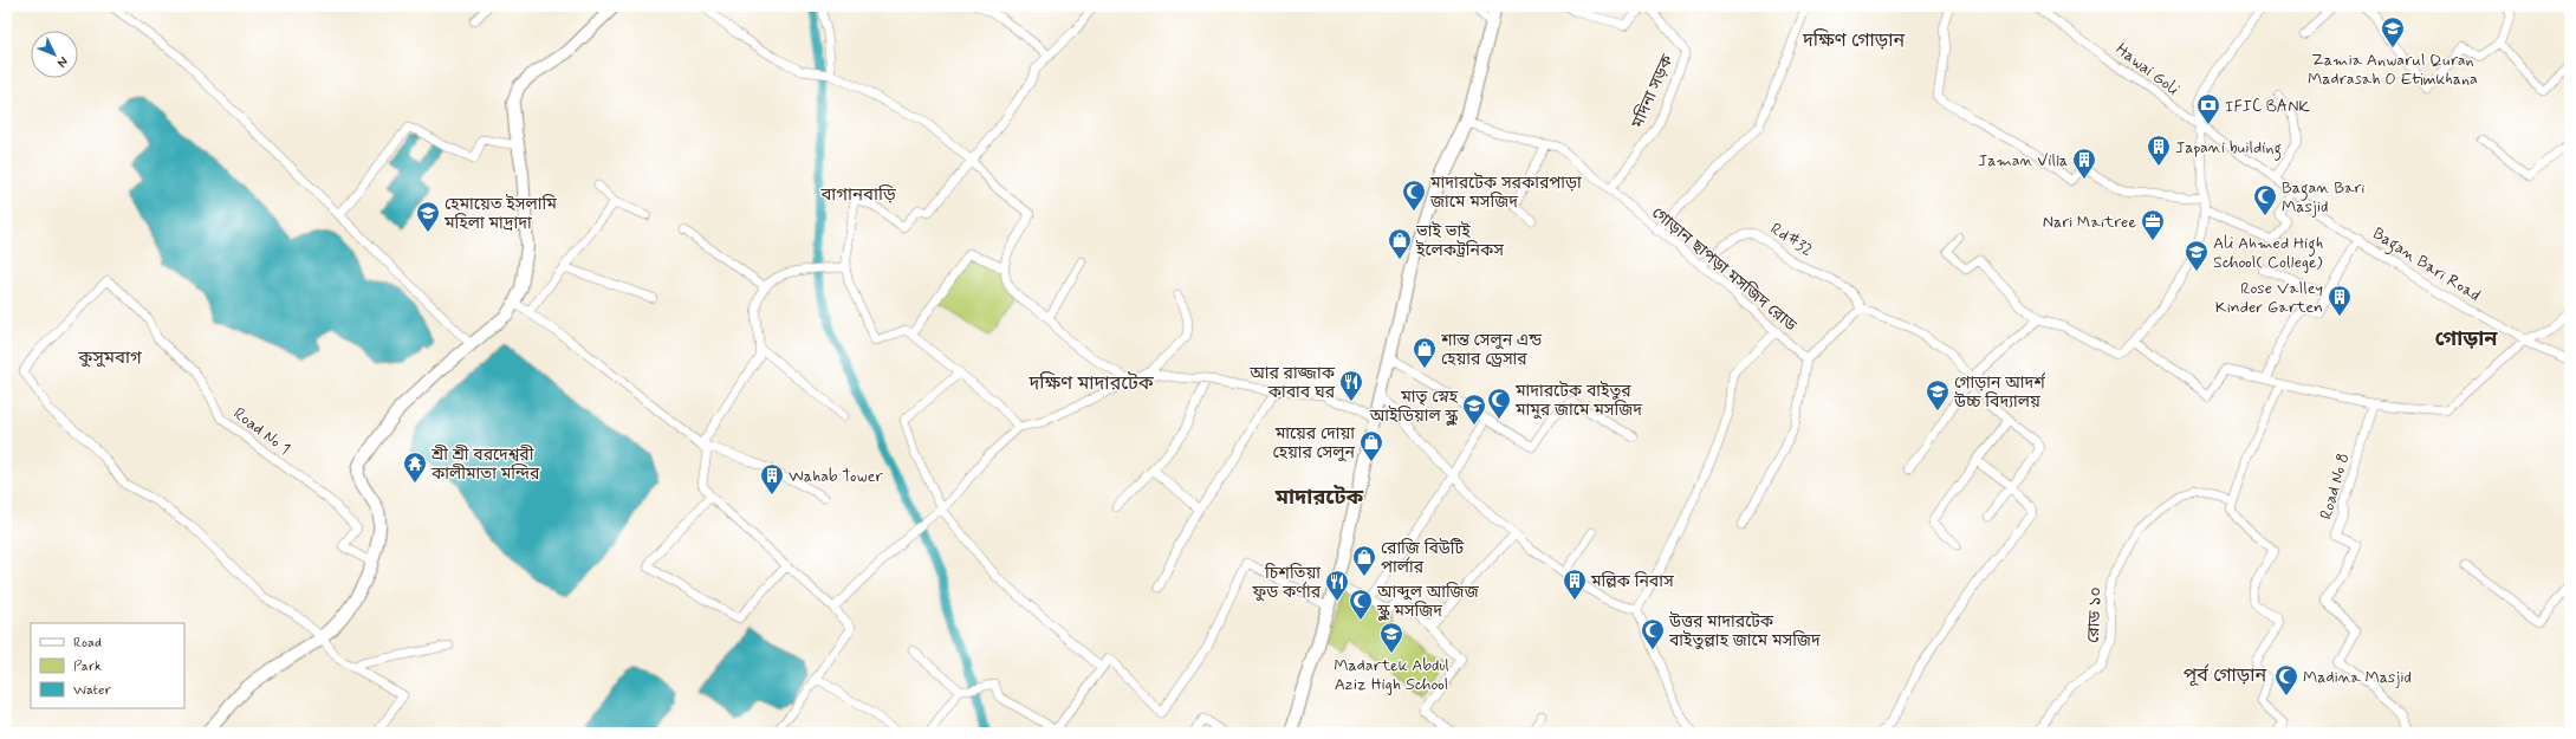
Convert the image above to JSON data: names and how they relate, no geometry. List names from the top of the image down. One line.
{"streets":{"street":["Hawai Goli","মদিনা সড়ক","Rd#32","Bagan Bari Road","গোড়ান ছাপড়া মসজিদ রোড","Road No 1","Road No 8","রোড ১০"]},"crossings":[["Hawai Goli","Bagan Bari Road"],["মদিনা সড়ক","গোড়ান ছাপড়া মসজিদ রোড"],["Rd#32","গোড়ান ছাপড়া মসজিদ রোড"]],"districts":["দক্ষিণ গোড়ান","বাগানবাড়ি","গোড়ান","কুসুমবাগ","দক্ষিণ মাদারটেক","মাদারটেক","পূর্ব গোড়ান"],"places":{"school or university":["Zamia Anwarul Quran Madrasah O Etimkhana","হেমায়েত ইসলামি মহিলা মাদ্রাদা","Ali Ahmed High School( College)","গোড়ান আদর্শ উচ্চ বিদ্যালয়","মাতৃ স্নেহ আইডিয়াল স্কুল","Madartek Abdul Aziz High School"],"bank":["IFIC BANK"],"building":["Japani building","Jaman Villa","Rose Valley Kinder Garten","Wahab Tower","মল্লিক নিবাস"],"mosque":["মাদারটেক সরকারপাড়া জামে মসজিদ","Bagan Bari Masjid","মাদারটেক বাইতুর মামুর জামে মসজিদ","আব্দুল আজিজ স্কুল মসজিদ","উত্তর মাদারটেক বাইতুল্লাহ জামে মসজিদ","Madina Masjid"],"office":["Nari Maitree"],"shop":["ভাই ভাই ইলেকট্রনিকস","শান্ত সেলুন এন্ড হেয়ার ড্রেসার","মায়ের দোয়া হেয়ার সেলুন","রোজি বিউটি পার্লার"],"restaurant":["আর রাজ্জাক কাবাব ঘর","চিশতিয়া ফুড কর্ণার"],"temple":["শ্রী শ্রী বরদেশ্বরী কালীমাতা মন্দির"]},"legend":["Road","Park","Water"],"north":"bottom right"}
